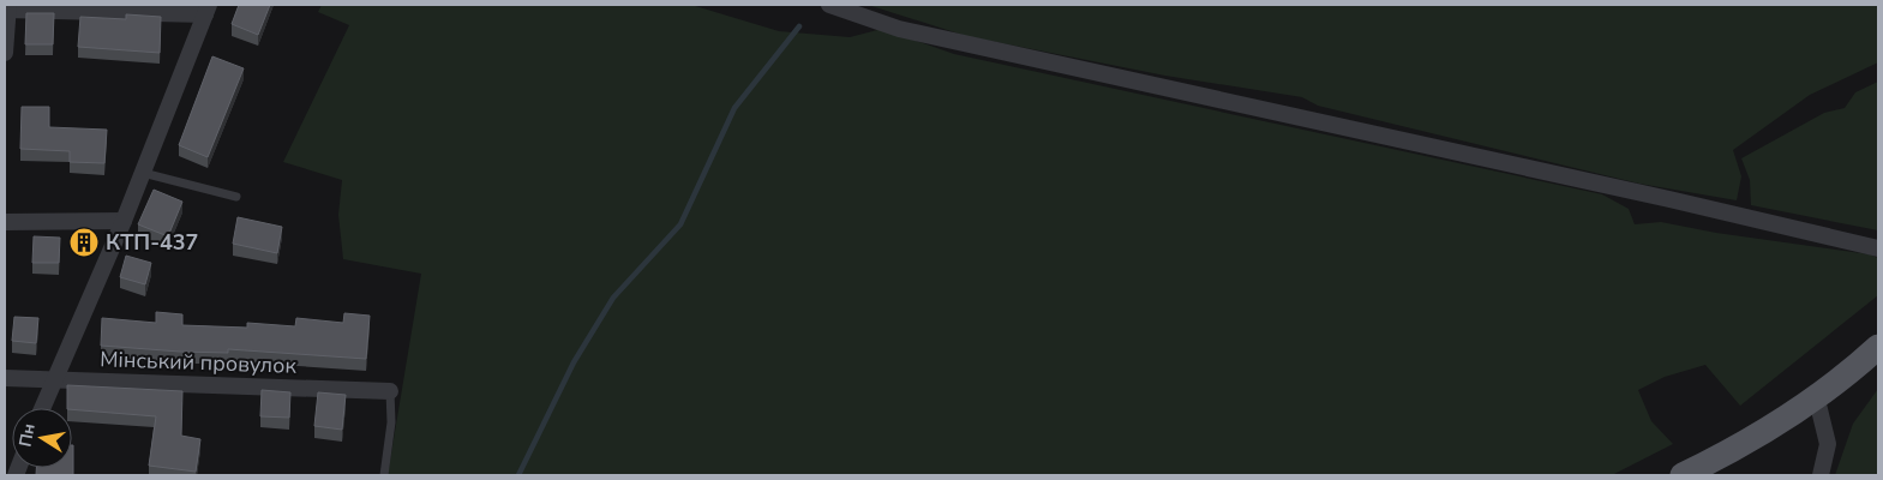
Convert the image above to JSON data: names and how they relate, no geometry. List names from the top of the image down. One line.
{"streets":{"street":["Мінський провулок"]},"places":{"building":["КТП-437"]},"north":"left"}
